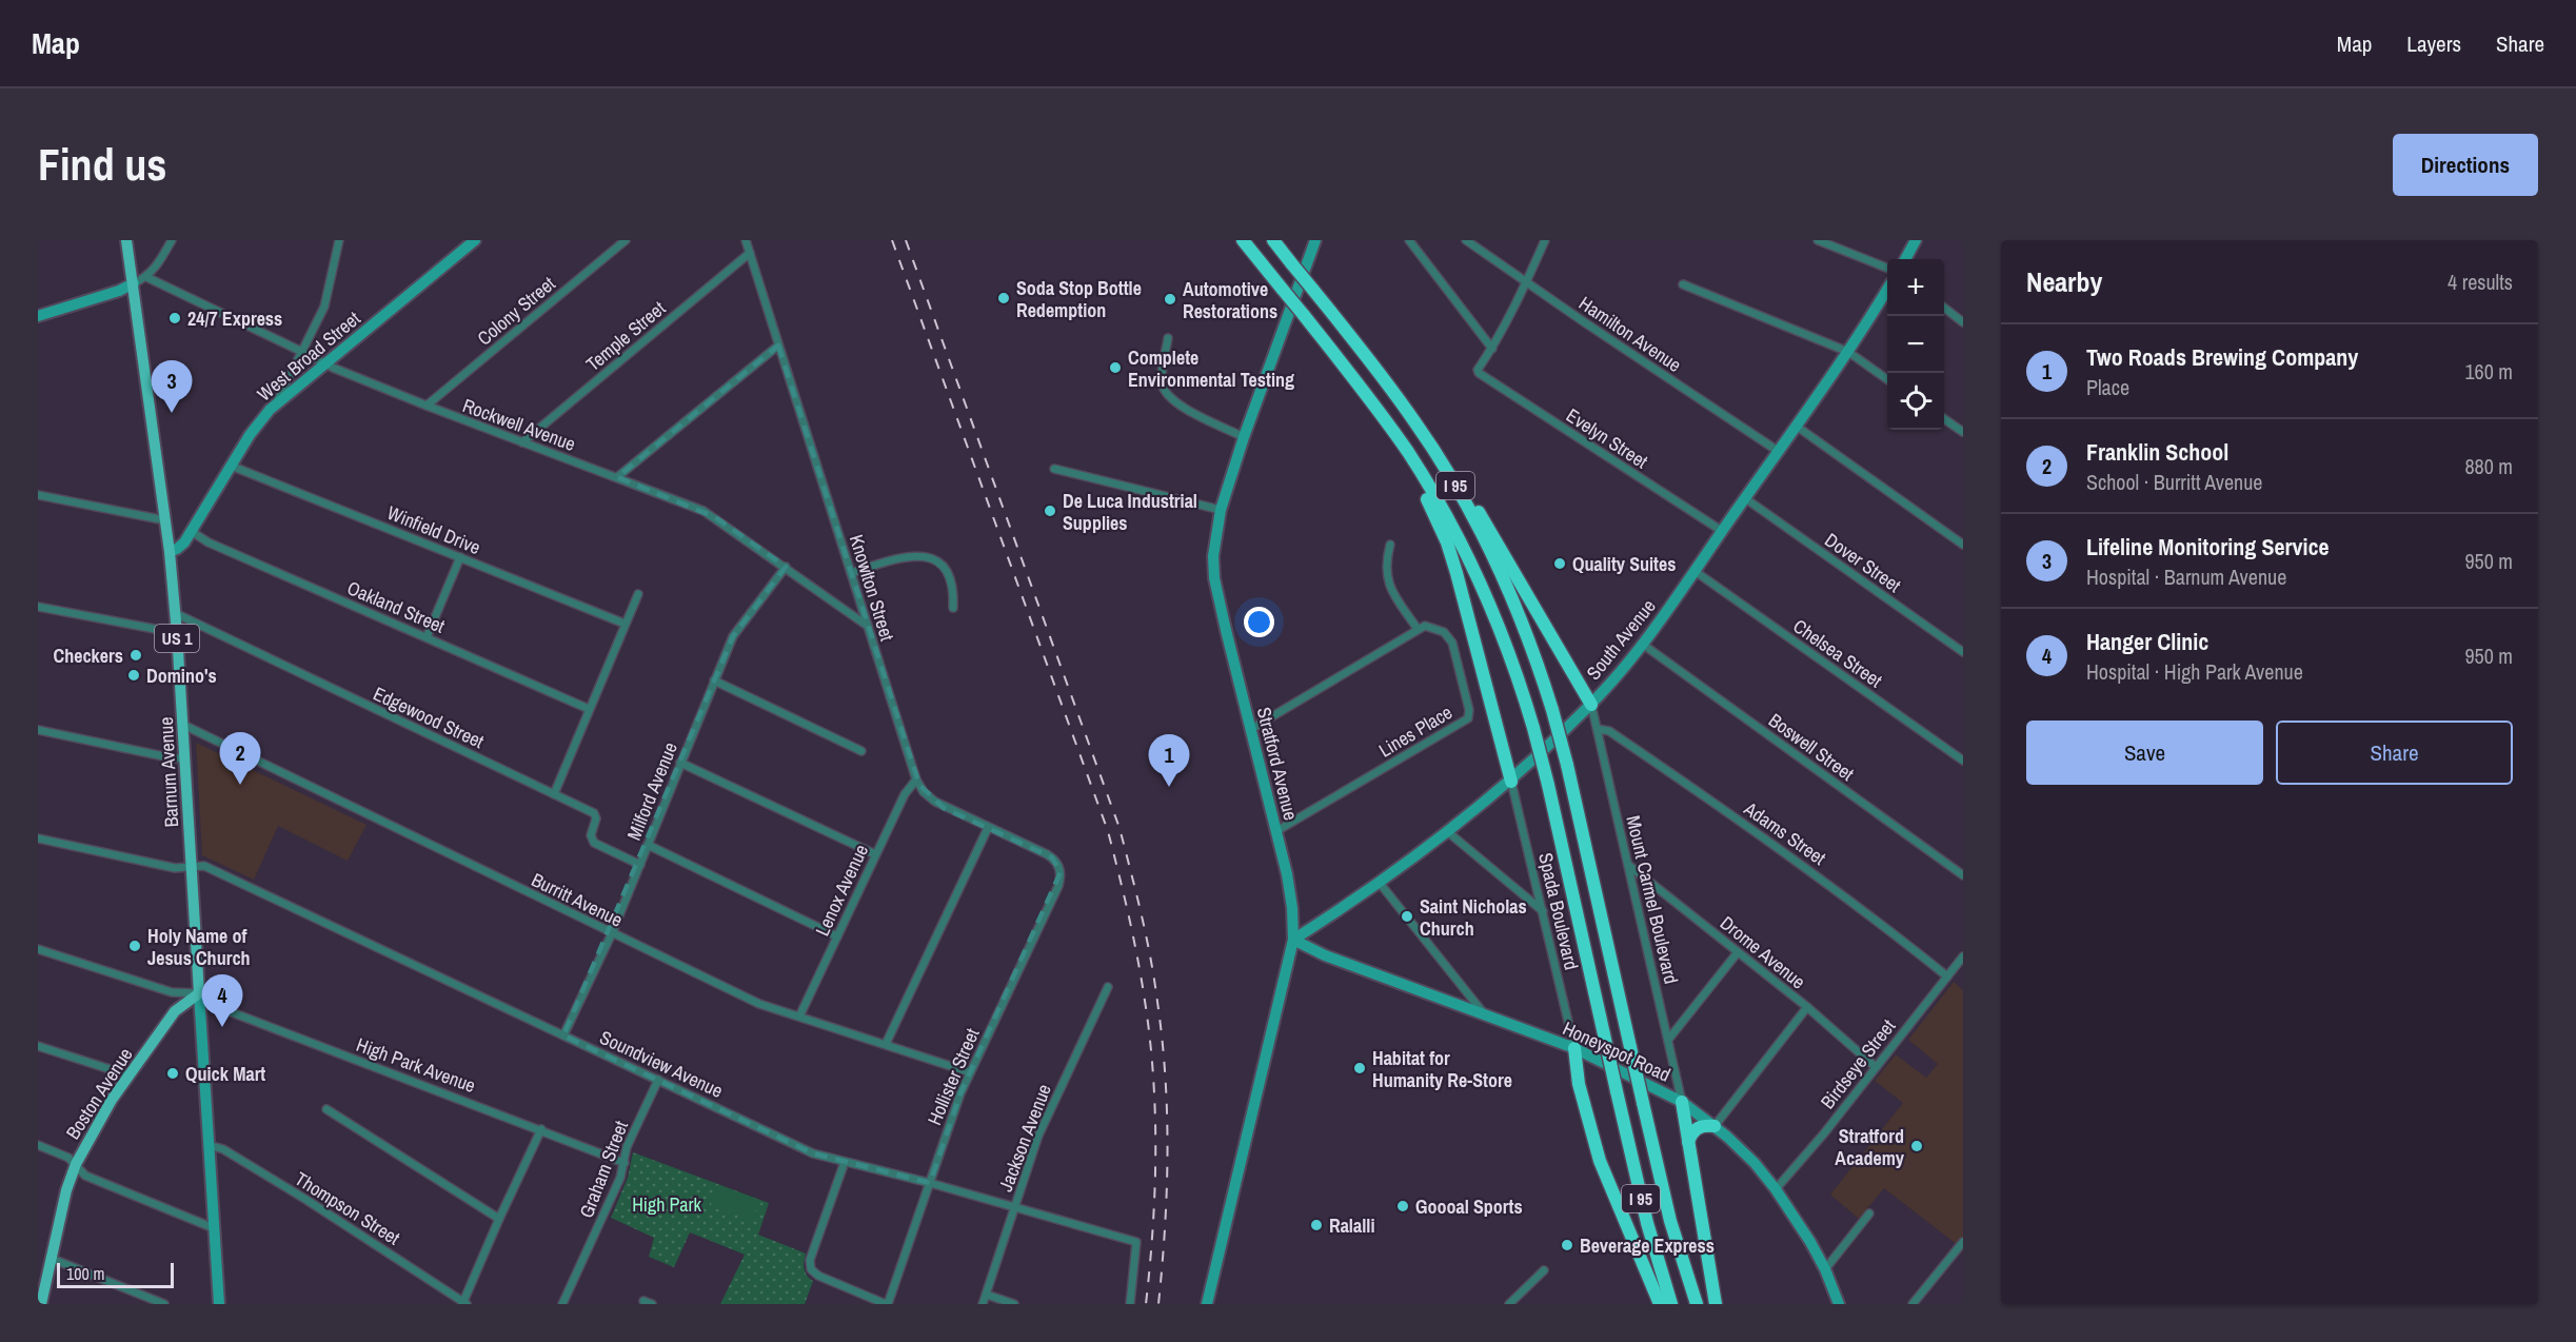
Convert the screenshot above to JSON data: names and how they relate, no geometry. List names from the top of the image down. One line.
{"streets":{"highway":["I 95"],"main road":["West Broad Street","US 1","South Avenue","Stratford Avenue","Barnum Avenue","Honeyspot Road","Boston Avenue"],"street":["Colony Street","Hamilton Avenue","Temple Street","Rockwell Avenue","Evelyn Street","Winfield Drive","Dover Street","Knowlton Street","Oakland Street","Chelsea Street","Edgewood Street","Lines Place","Boswell Street","Milford Avenue","Adams Street","Lenox Avenue","Burritt Avenue","Mount Carmel Boulevard","Spada Boulevard","Drome Avenue","Soundview Avenue","Birdseye Street","High Park Avenue","Hollister Street","Jackson Avenue","Graham Street","Thompson Street"]},"crossings":[["Colony Street","Rockwell Avenue"],["Hamilton Avenue","South Avenue"],["Temple Street","Rockwell Avenue"],["Temple Street","Knowlton Street"],["West Broad Street","Rockwell Avenue"],["West Broad Street","Winfield Drive"],["West Broad Street","Oakland Street"],["West Broad Street","Barnum Avenue"],["Rockwell Avenue","Knowlton Street"],["Rockwell Avenue","Milford Avenue"],["Evelyn Street","South Avenue"],["Dover Street","South Avenue"],["Knowlton Street","Lenox Avenue"],["Knowlton Street","Hollister Street"],["South Avenue","Chelsea Street"],["South Avenue","Boswell Street"],["South Avenue","Stratford Avenue"],["South Avenue","Mount Carmel Boulevard"],["South Avenue","Spada Boulevard"],["South Avenue","Honeyspot Road"],["Edgewood Street","Barnum Avenue"],["Edgewood Street","Milford Avenue"],["Lines Place","Stratford Avenue"],["Stratford Avenue","Honeyspot Road"],["Barnum Avenue","Burritt Avenue"],["Barnum Avenue","Soundview Avenue"],["Barnum Avenue","High Park Avenue"],["Barnum Avenue","Boston Avenue"],["Barnum Avenue","Thompson Street"],["Milford Avenue","Burritt Avenue"],["Milford Avenue","Soundview Avenue"],["Adams Street","Mount Carmel Boulevard"],["Adams Street","Birdseye Street"],["Lenox Avenue","Burritt Avenue"],["Burritt Avenue","Hollister Street"],["Mount Carmel Boulevard","Drome Avenue"],["Mount Carmel Boulevard","Honeyspot Road"],["Spada Boulevard","Honeyspot Road"],["Drome Avenue","Birdseye Street"],["Honeyspot Road","Birdseye Street"],["Soundview Avenue","Hollister Street"],["Soundview Avenue","Jackson Avenue"],["Soundview Avenue","Graham Street"],["High Park Avenue","Boston Avenue"],["High Park Avenue","Graham Street"]],"parks":["High Park"],"places":["Soda Stop Bottle Redemption","Automotive Restorations","24/7 Express","Complete Environmental Testing","De Luca Industrial Supplies","Quality Suites","Checkers","Domino's","Saint Nicholas Church","Holy Name of Jesus Church","Habitat for Humanity Re-Store","Quick Mart","Stratford Academy","Goooal Sports","Ralalli","Beverage Express"],"scale_bar":"100 m","page":{"header":"Map","nav":["Map","Layers","Share"],"buttons":["Directions",["Save","Share"]],"title":"Find us","heading":["Nearby","4 results"],"map_buttons":["+","−"],"list":[{"mark":"1","name":"Two Roads Brewing Company","note":"Place","value":"160 m"},{"mark":"2","name":"Franklin School","note":"School · Burritt Avenue","value":"880 m"},{"mark":"3","name":"Lifeline Monitoring Service","note":"Hospital · Barnum Avenue","value":"950 m"},{"mark":"4","name":"Hanger Clinic","note":"Hospital · High Park Avenue","value":"950 m"}],"pins":["3","2","1","4"],"scale":"100 m"}}
